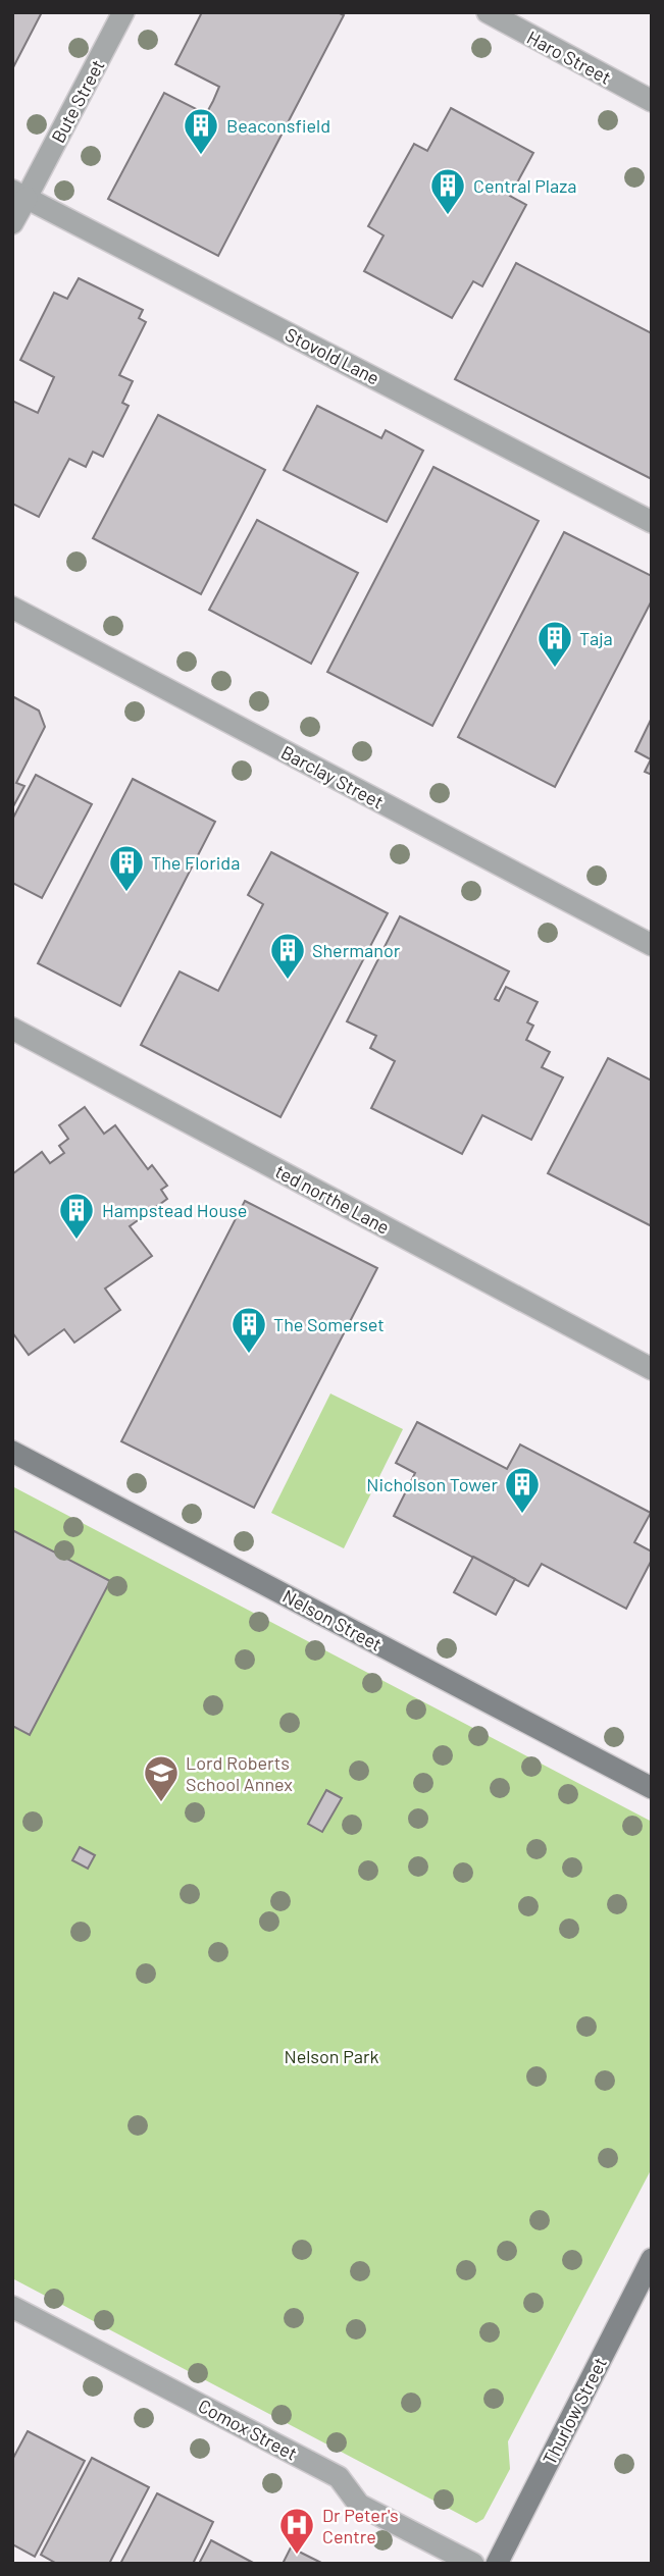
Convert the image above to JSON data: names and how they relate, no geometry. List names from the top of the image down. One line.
{"streets":{"street":["Haro Street","Bute Street","Stovold Lane","Barclay Street","ted northe Lane","Nelson Street","Thurlow Street","Comox Street"]},"crossings":[["Bute Street","Stovold Lane"]],"parks":["Nelson Park"],"places":{"building":["Beaconsfield","Central Plaza","Taja","The Florida","Shermanor","Hampstead House","The Somerset","Nicholson Tower"],"school or university":["Lord Roberts School Annex"],"hospital":["Dr Peter's Centre"]}}
